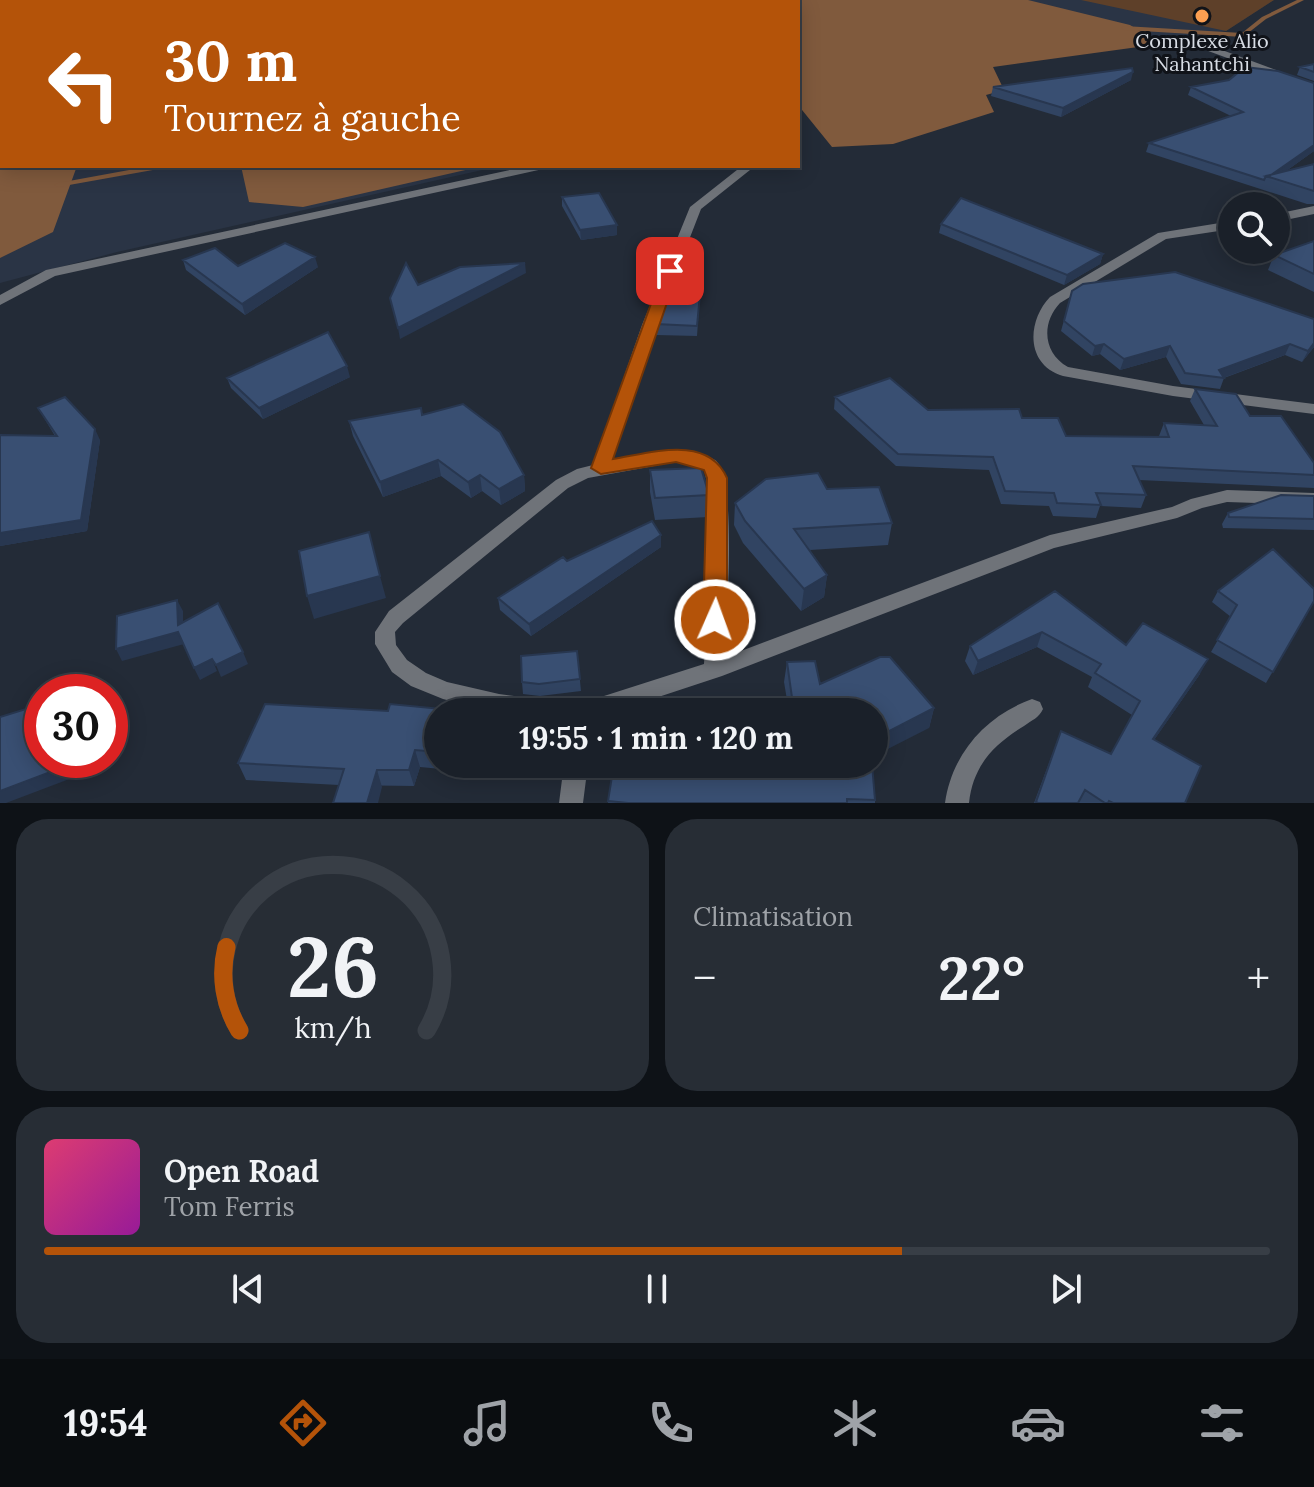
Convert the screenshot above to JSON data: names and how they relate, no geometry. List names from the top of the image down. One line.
{"places":["Complexe Alio Nahantchi"],"page":{"turn":["30 m","Tournez à gauche"],"limit":"30","trip":"19:55 · 1 min · 120 m","tile":"Climatisation","heat":["−","22°","+"],"song":["Open Road","Tom Ferris"],"tabs":"19:54","gauge":["26","km/h"]}}
